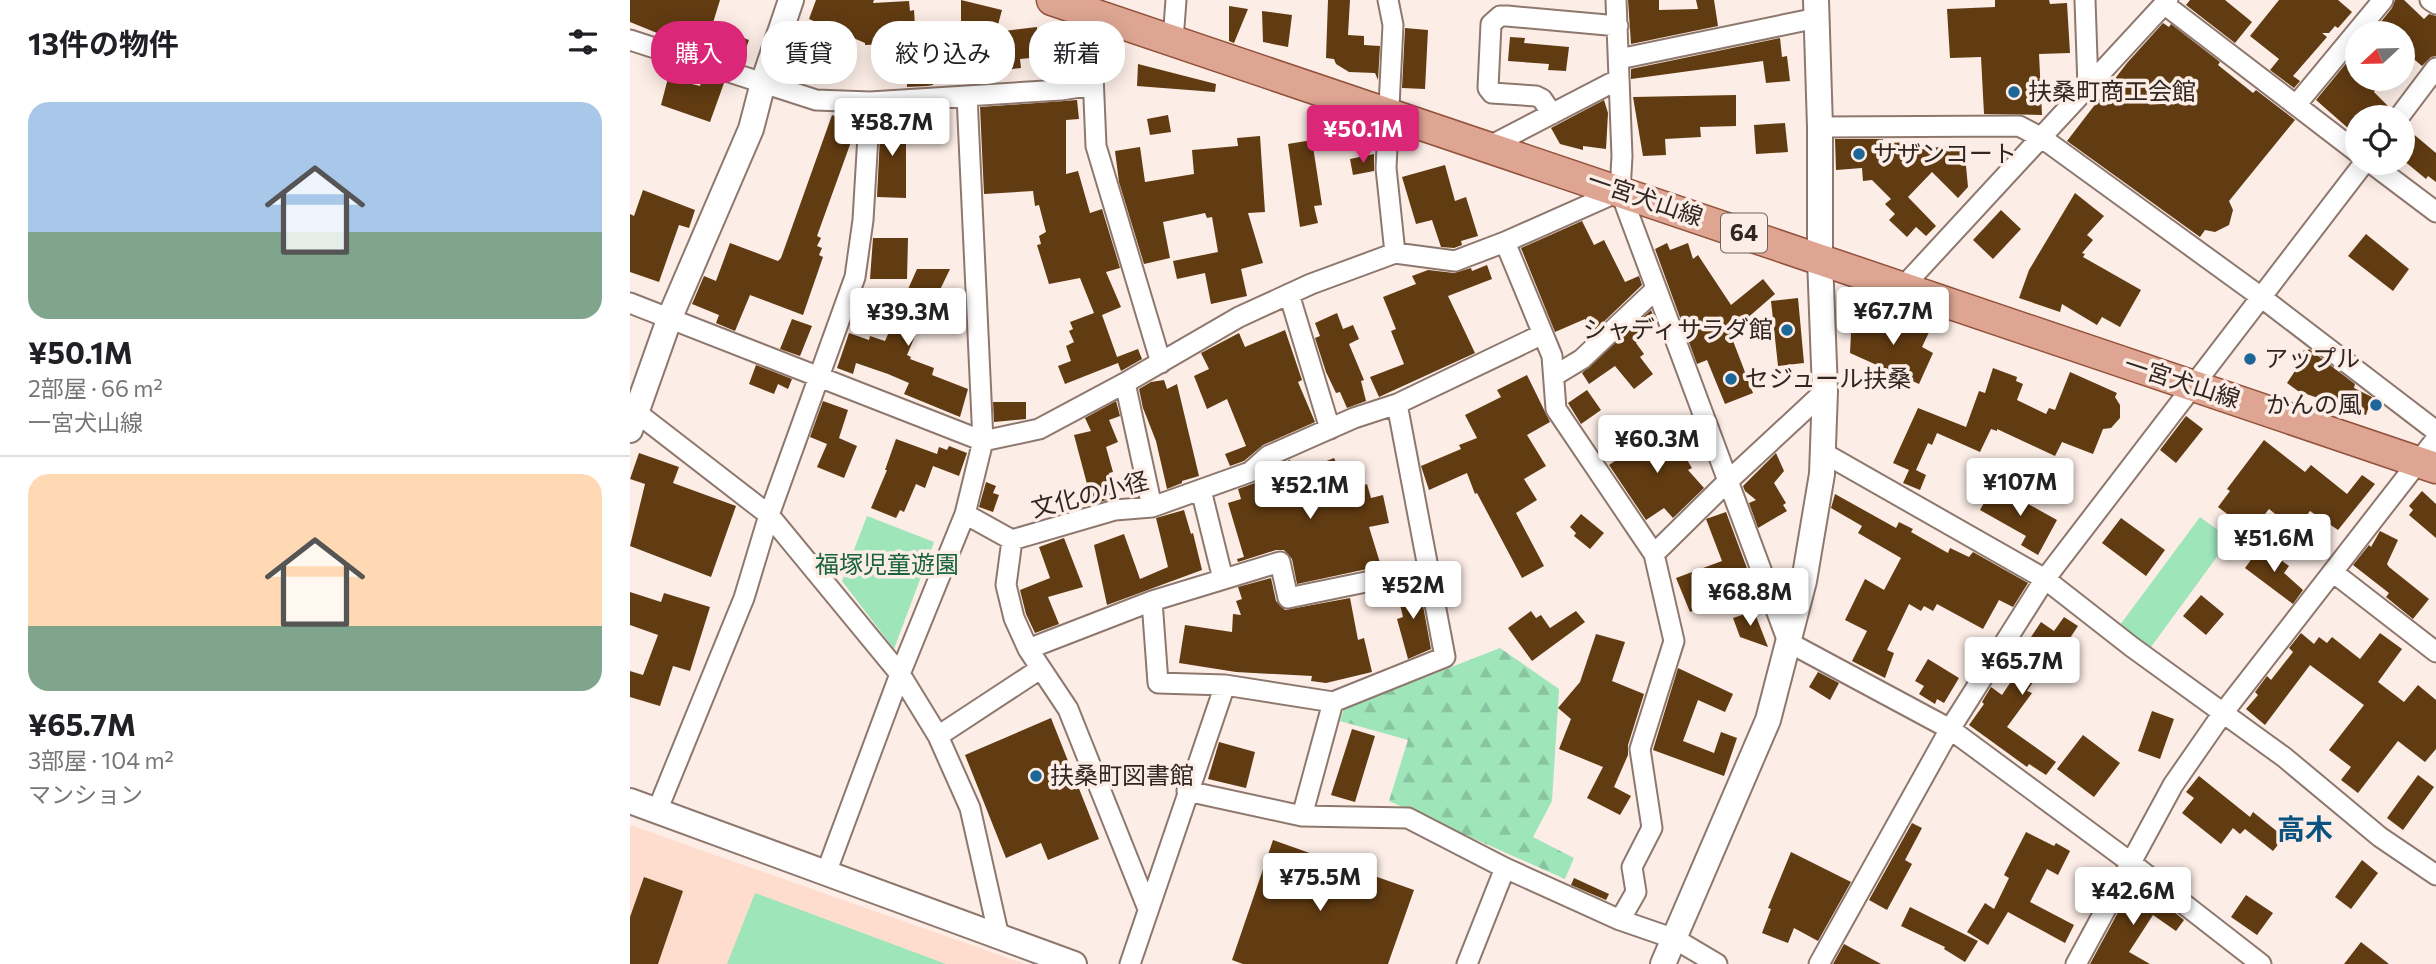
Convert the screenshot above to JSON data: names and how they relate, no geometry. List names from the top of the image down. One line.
{"streets":{"main road":["一宮犬山線","64"],"street":["文化の小径"]},"districts":["高木"],"parks":["福塚児童遊園"],"places":["扶桑町商工会館","サザンコート","シャディサラダ館","アップル","セジュール扶桑","かんの風","扶桑町図書館"],"north":"left","page":{"heading":"13件の物件","chip":["購入","賃貸","絞り込み","新着"],"list":[{"name":"¥50.1M","note":"2部屋 · 66 m² · 一宮犬山線"},{"name":"¥65.7M","note":"3部屋 · 104 m² · マンション"}],"price":["¥58.7M","¥50.1M","¥67.7M","¥39.3M","¥60.3M","¥107M","¥52.1M","¥51.6M","¥52M","¥68.8M","¥65.7M","¥75.5M","¥42.6M"]}}
